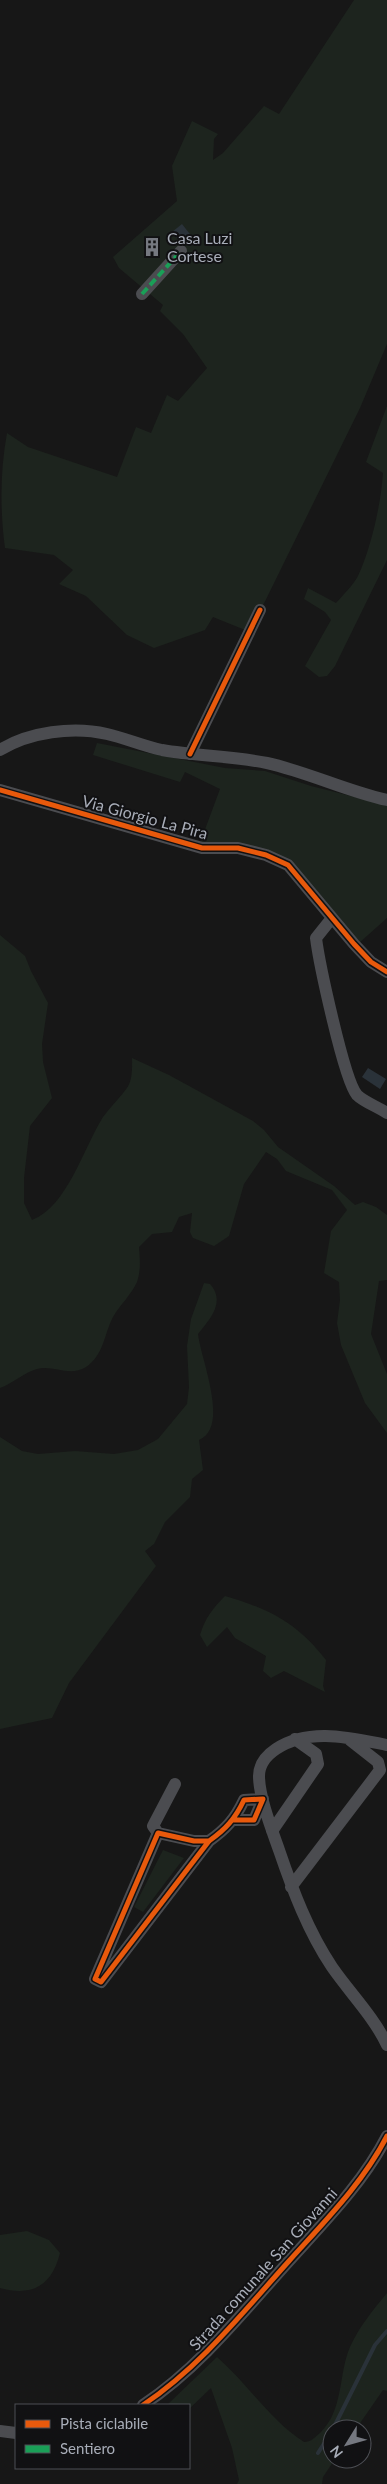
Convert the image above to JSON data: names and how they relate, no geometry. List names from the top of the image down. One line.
{"streets":{"street":["Via Giorgio La Pira","Strada comunale San Giovanni"]},"places":{"building":["Casa Luzi Cortese"]},"legend":["Pista ciclabile","Sentiero"],"north":"bottom left"}
